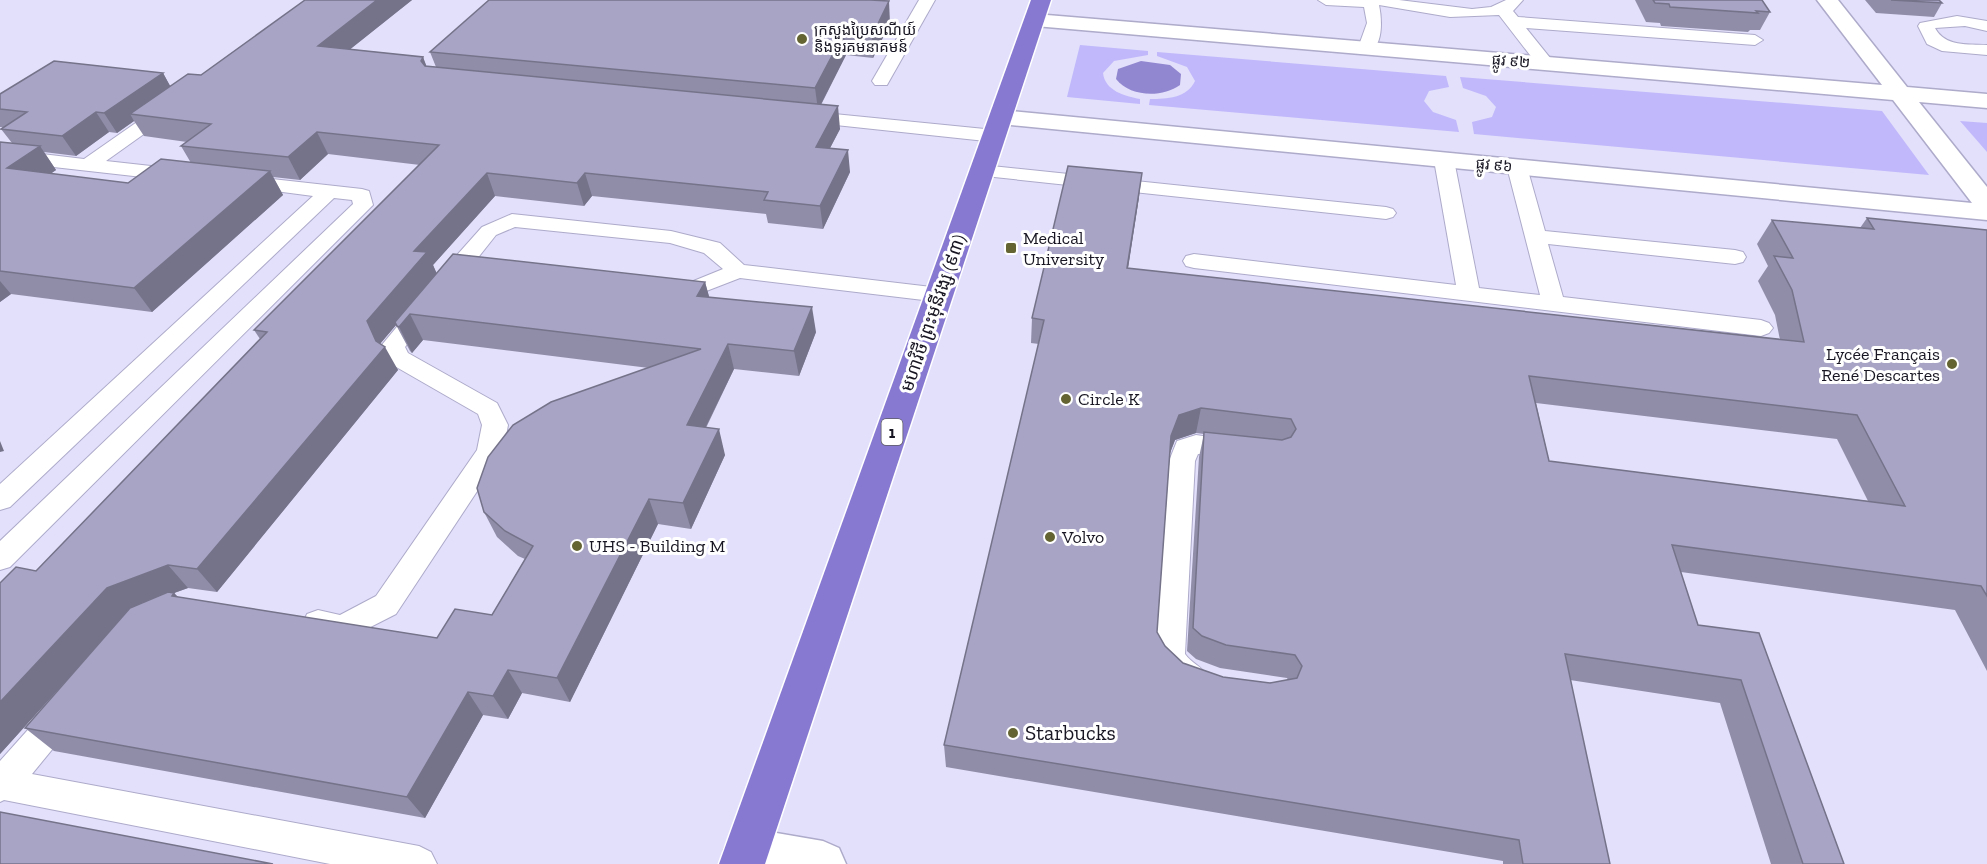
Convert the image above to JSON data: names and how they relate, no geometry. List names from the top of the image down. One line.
{"streets":{"highway":["មហាវិថី ព្រះមុនីវង្ស (៩៣)","1"],"street":["ផ្លូវ ៩២","ផ្លូវ ៩៦"]},"crossings":[["ផ្លូវ ៩២","មហាវិថី ព្រះមុនីវង្ស (៩៣)"],["ផ្លូវ ៩៦","មហាវិថី ព្រះមុនីវង្ស (៩៣)"]],"places":{"other":["ក្រសួងប្រៃសណីយ៍ និងទូរគមនាគមន៍","Lycée Français René Descartes","Circle K","Volvo","UHS - Building M","Starbucks"],"transit":["Medical University"]}}
